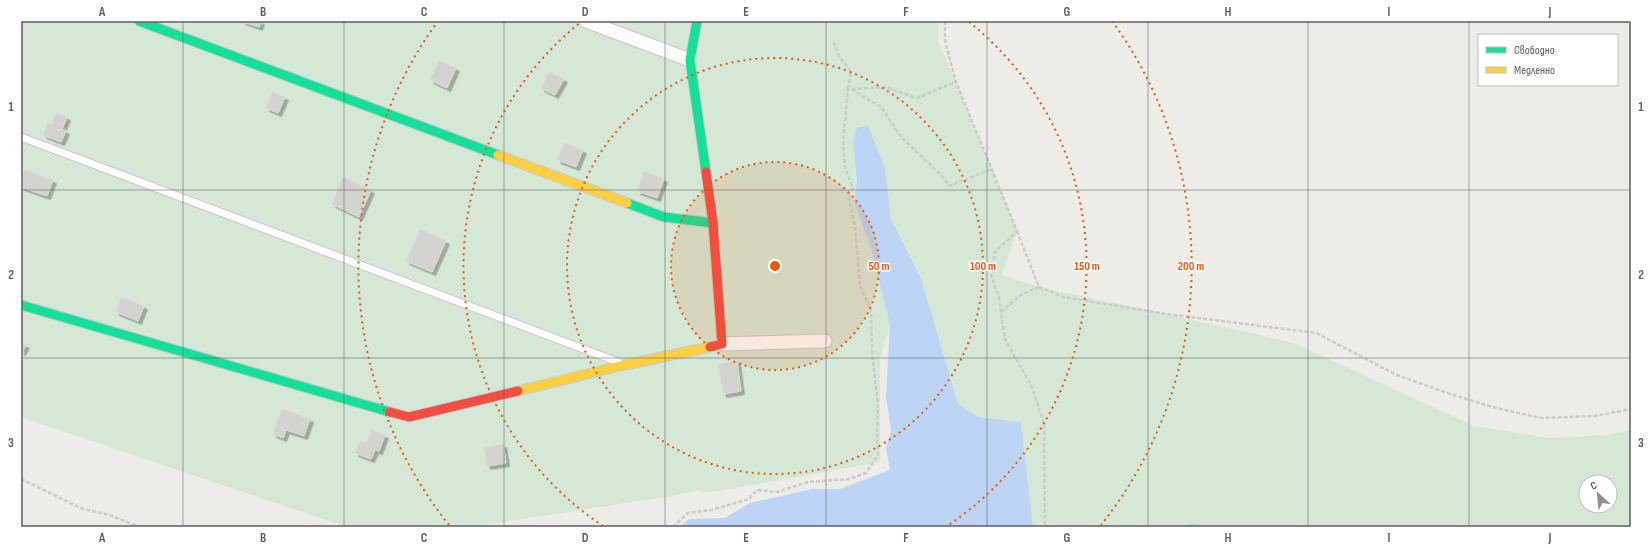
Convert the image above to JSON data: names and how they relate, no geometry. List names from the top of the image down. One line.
{"legend":["Свободно","Медленно"],"north":"top left","grid":{"columns":["A","B","C","D","E","F","G","H","I","J"],"rows":["1","2","3"]},"rings":["50 m","100 m","150 m","200 m"]}
